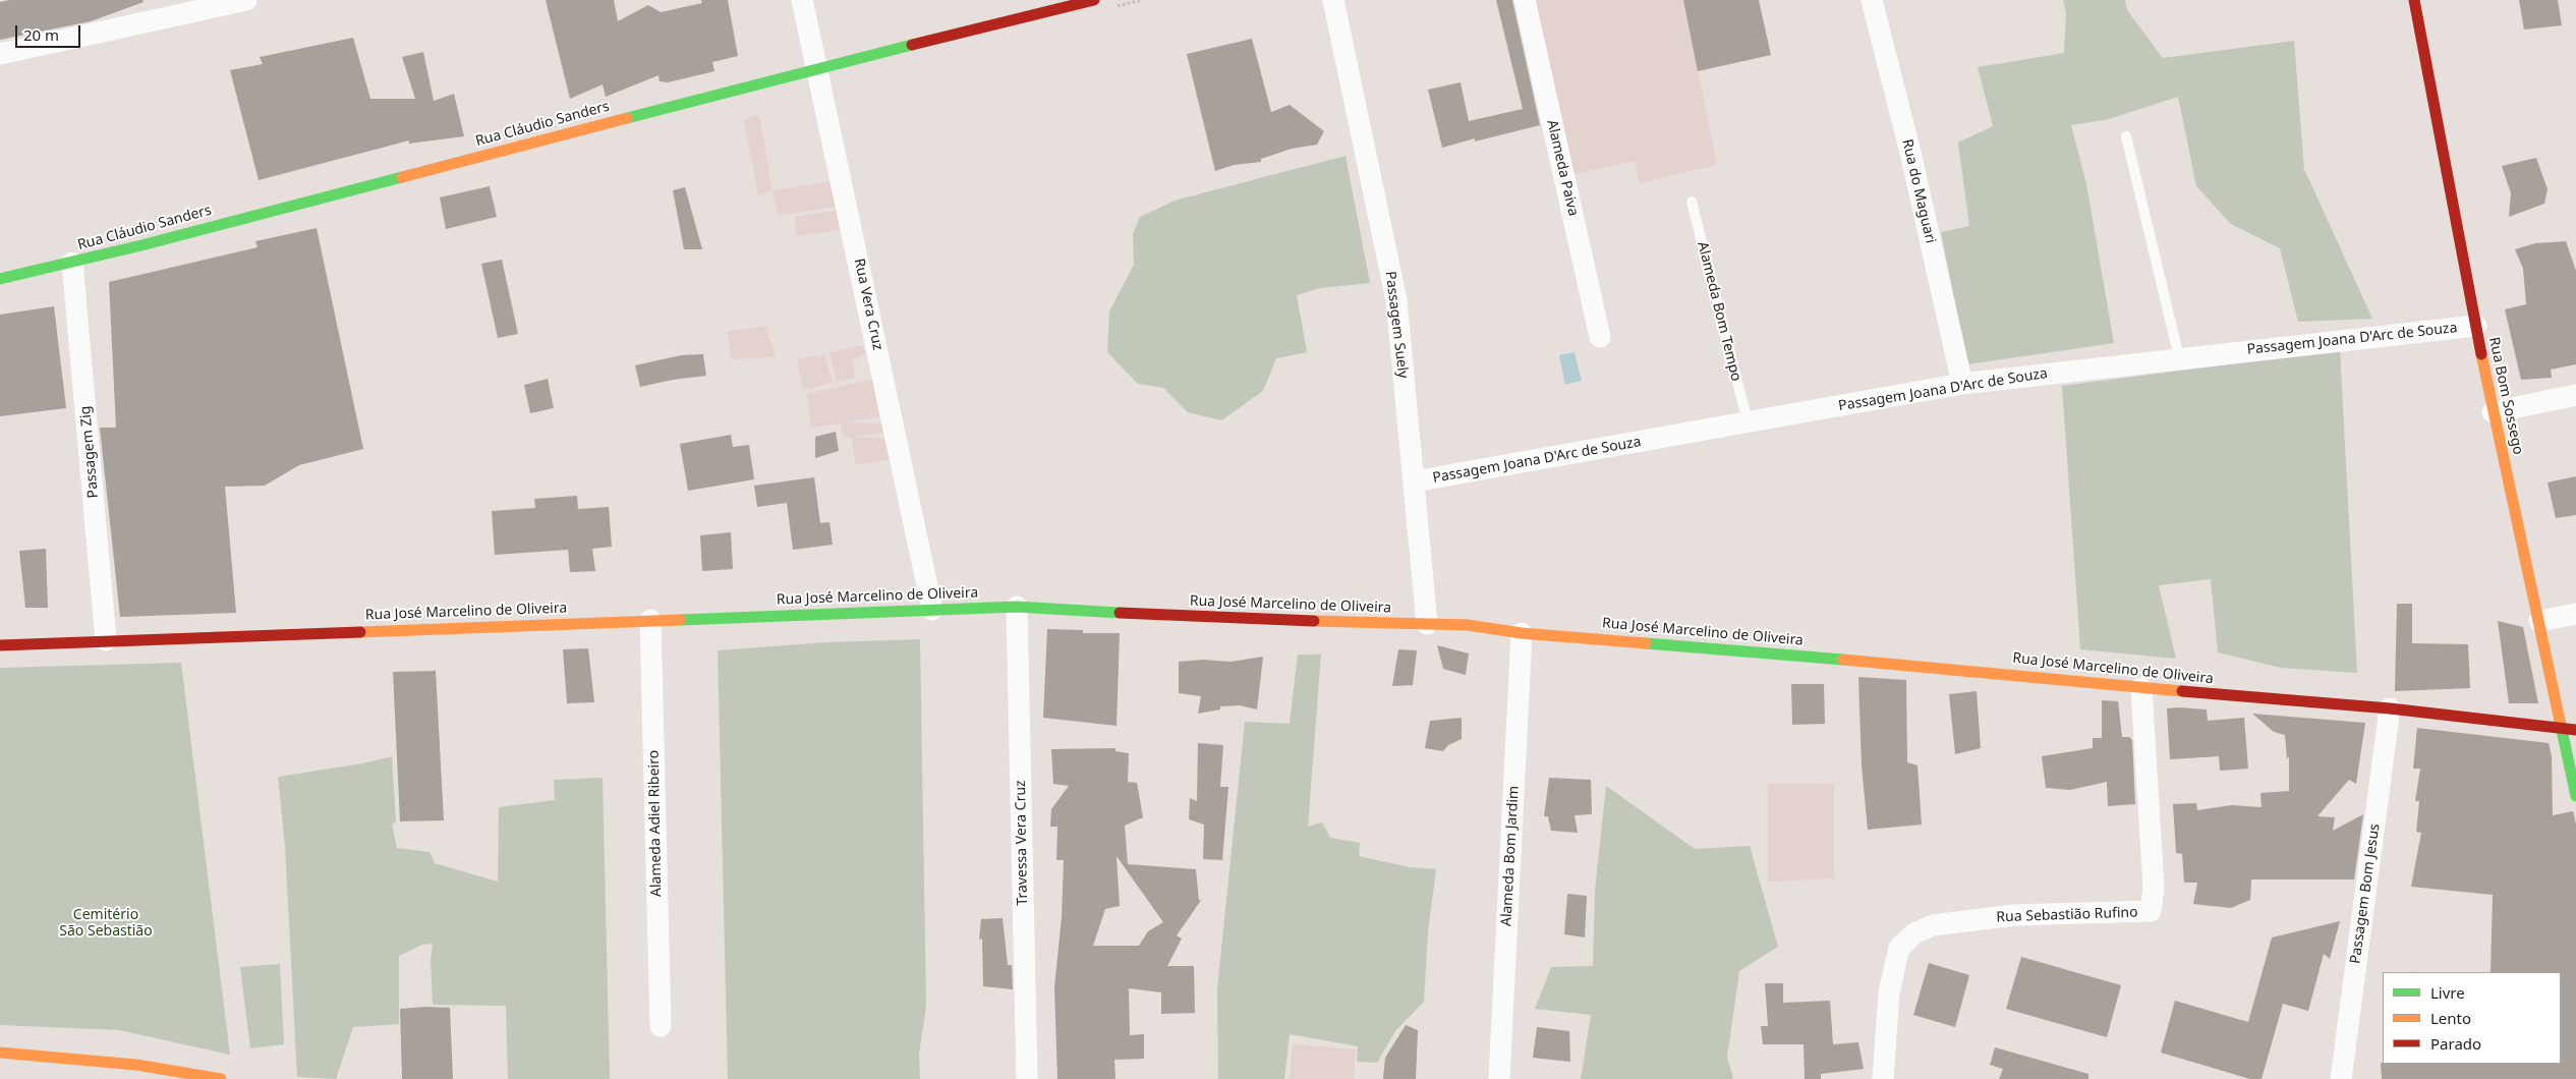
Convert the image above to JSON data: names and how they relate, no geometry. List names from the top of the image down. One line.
{"streets":{"street":["Rua Cláudio Sanders","Alameda Paiva","Rua do Maguari","Rua Vera Cruz","Passagem Suely","Passagem Joana D'Arc de Souza","Rua Bom Sossego","Passagem Zig","Rua José Marcelino de Oliveira","Alameda Adiel Ribeiro","Travessa Vera Cruz","Alameda Bom Jardim","Passagem Bom Jesus","Rua Sebastião Rufino"],"lane":["Alameda Bom Tempo"]},"crossings":[["Rua Cláudio Sanders","Rua Vera Cruz"],["Rua Cláudio Sanders","Passagem Zig"],["Rua do Maguari","Passagem Joana D'Arc de Souza"],["Rua Vera Cruz","Rua José Marcelino de Oliveira"],["Alameda Bom Tempo","Passagem Joana D'Arc de Souza"],["Passagem Suely","Passagem Joana D'Arc de Souza"],["Passagem Suely","Rua José Marcelino de Oliveira"],["Passagem Joana D'Arc de Souza","Rua Bom Sossego"],["Rua Bom Sossego","Rua José Marcelino de Oliveira"],["Passagem Zig","Rua José Marcelino de Oliveira"],["Rua José Marcelino de Oliveira","Alameda Adiel Ribeiro"],["Rua José Marcelino de Oliveira","Travessa Vera Cruz"],["Rua José Marcelino de Oliveira","Alameda Bom Jardim"],["Rua José Marcelino de Oliveira","Passagem Bom Jesus"],["Rua José Marcelino de Oliveira","Rua Sebastião Rufino"]],"parks":["Cemitério São Sebastião"],"legend":["Livre","Lento","Parado"],"scale_bar":"20 m"}
